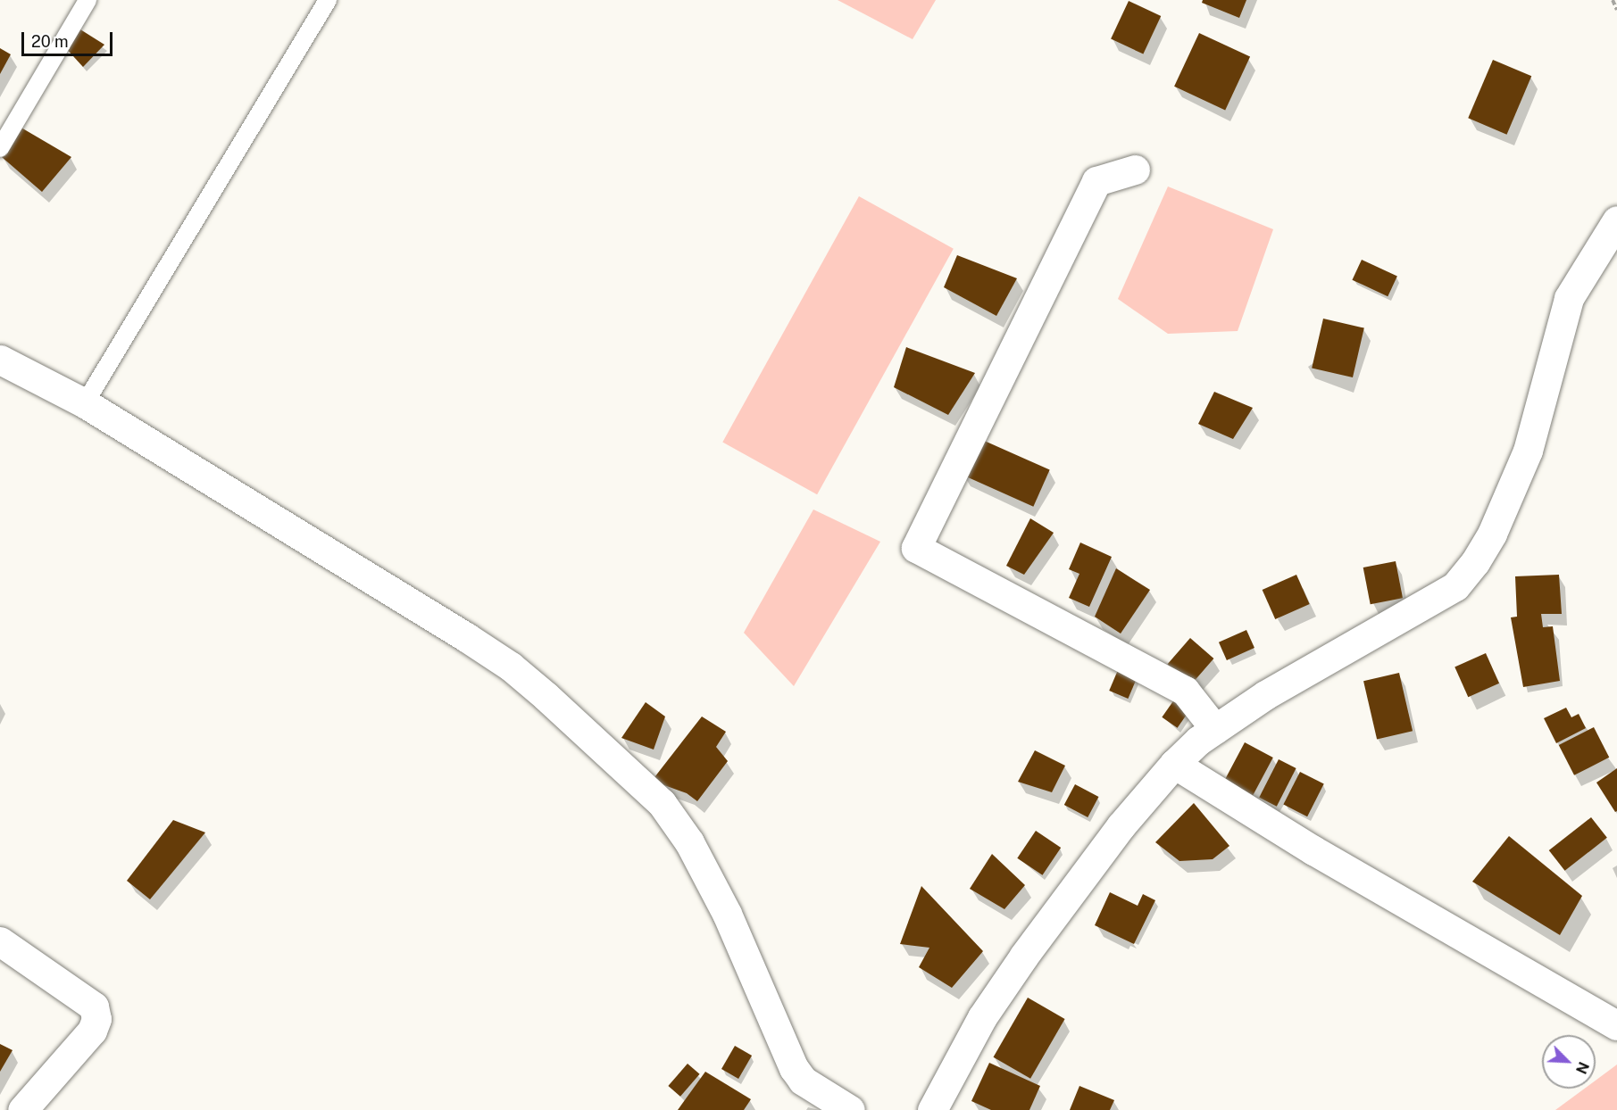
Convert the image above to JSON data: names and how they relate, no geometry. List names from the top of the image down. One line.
{"scale_bar":"20 m","north":"bottom right"}
